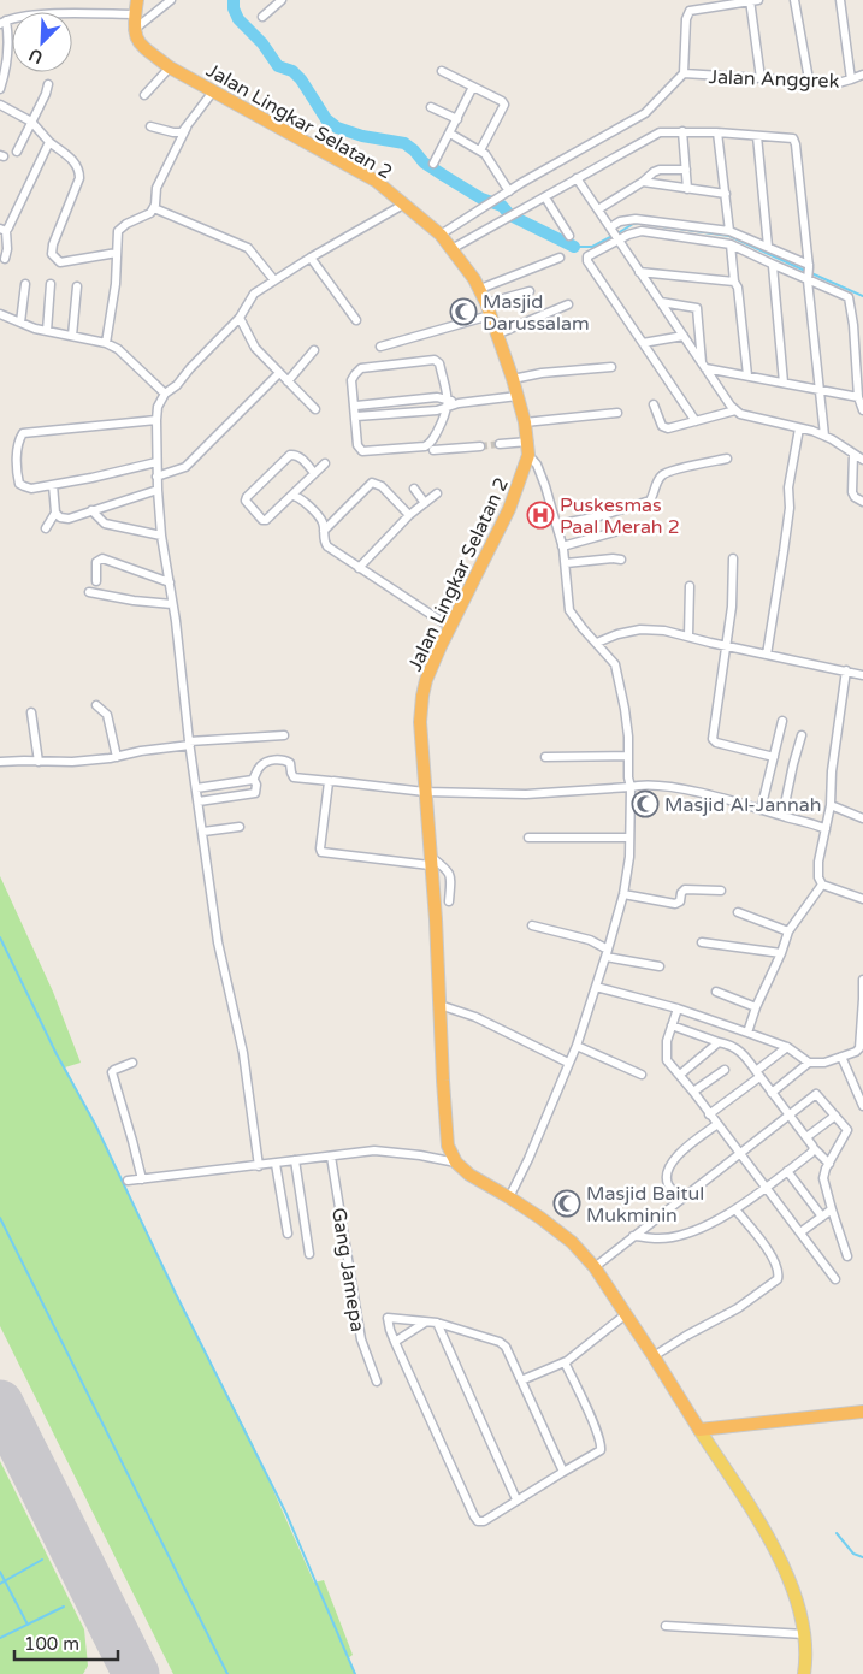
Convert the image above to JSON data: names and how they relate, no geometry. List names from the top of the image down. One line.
{"streets":{"highway":["Jalan Lingkar Selatan 2"],"street":["Jalan Anggrek","Gang Jamepa"]},"places":{"mosque":["Masjid Darussalam","Masjid Al-Jannah","Masjid Baitul Mukminin"],"hospital":["Puskesmas Paal Merah 2"]},"scale_bar":"100 m","north":"bottom left"}
